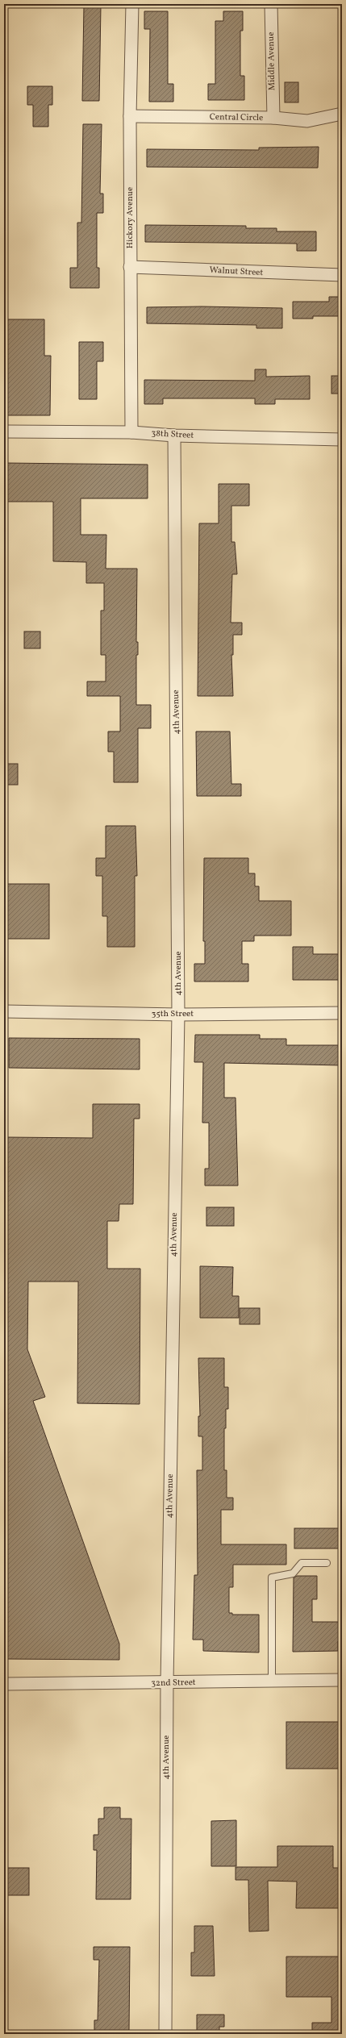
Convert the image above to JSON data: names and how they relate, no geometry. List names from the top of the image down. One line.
{"streets":{"street":["Middle Avenue","Central Circle","Hickory Avenue","Walnut Street","38th Street","4th Avenue","35th Street","32nd Street"]},"crossings":[["Middle Avenue","Central Circle"],["Central Circle","Hickory Avenue"],["Hickory Avenue","Walnut Street"],["Hickory Avenue","38th Street"],["38th Street","4th Avenue"],["4th Avenue","35th Street"],["4th Avenue","32nd Street"]]}
